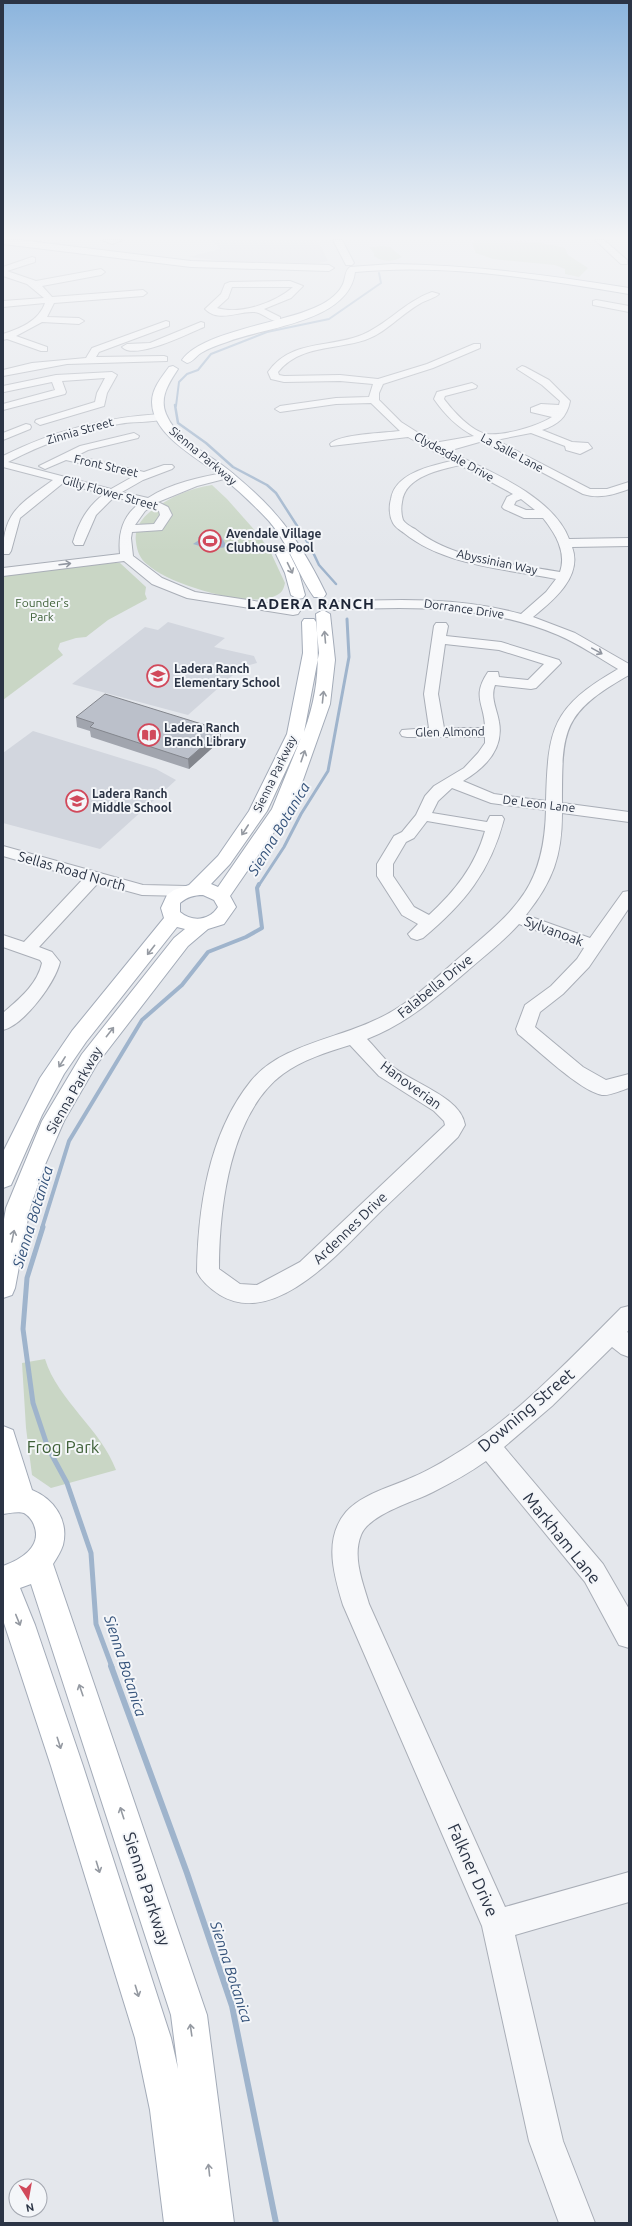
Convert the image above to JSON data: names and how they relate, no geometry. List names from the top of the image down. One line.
{"streets":{"main road":["Sienna Parkway"],"street":["Zinnia Street","La Salle Lane","Clydesdale Drive","Front Street","Gilly Flower Street","Abyssinian Way","Dorrance Drive","Glen Almond","De Leon Lane","Sellas Road North","Sylvanoak","Falabella Drive","Hanoverian","Ardennes Drive","Downing Street","Markham Lane","Falkner Drive"]},"crossings":[["Zinnia Street","Sienna Parkway"],["Sienna Parkway","Dorrance Drive"],["Sienna Parkway","Sellas Road North"],["Clydesdale Drive","Abyssinian Way"],["Clydesdale Drive","Dorrance Drive"],["Dorrance Drive","Falabella Drive"],["De Leon Lane","Falabella Drive"],["Sylvanoak","Falabella Drive"],["Falabella Drive","Hanoverian"],["Falabella Drive","Ardennes Drive"],["Hanoverian","Ardennes Drive"],["Downing Street","Markham Lane"],["Downing Street","Falkner Drive"]],"districts":["LADERA RANCH"],"water":["Sienna Botanica"],"parks":["Founder's Park","Frog Park"],"places":{"sports":["Avendale Village Clubhouse Pool"],"school or university":["Ladera Ranch Elementary School","Ladera Ranch Middle School"],"library":["Ladera Ranch Branch Library"]},"north":"bottom"}
